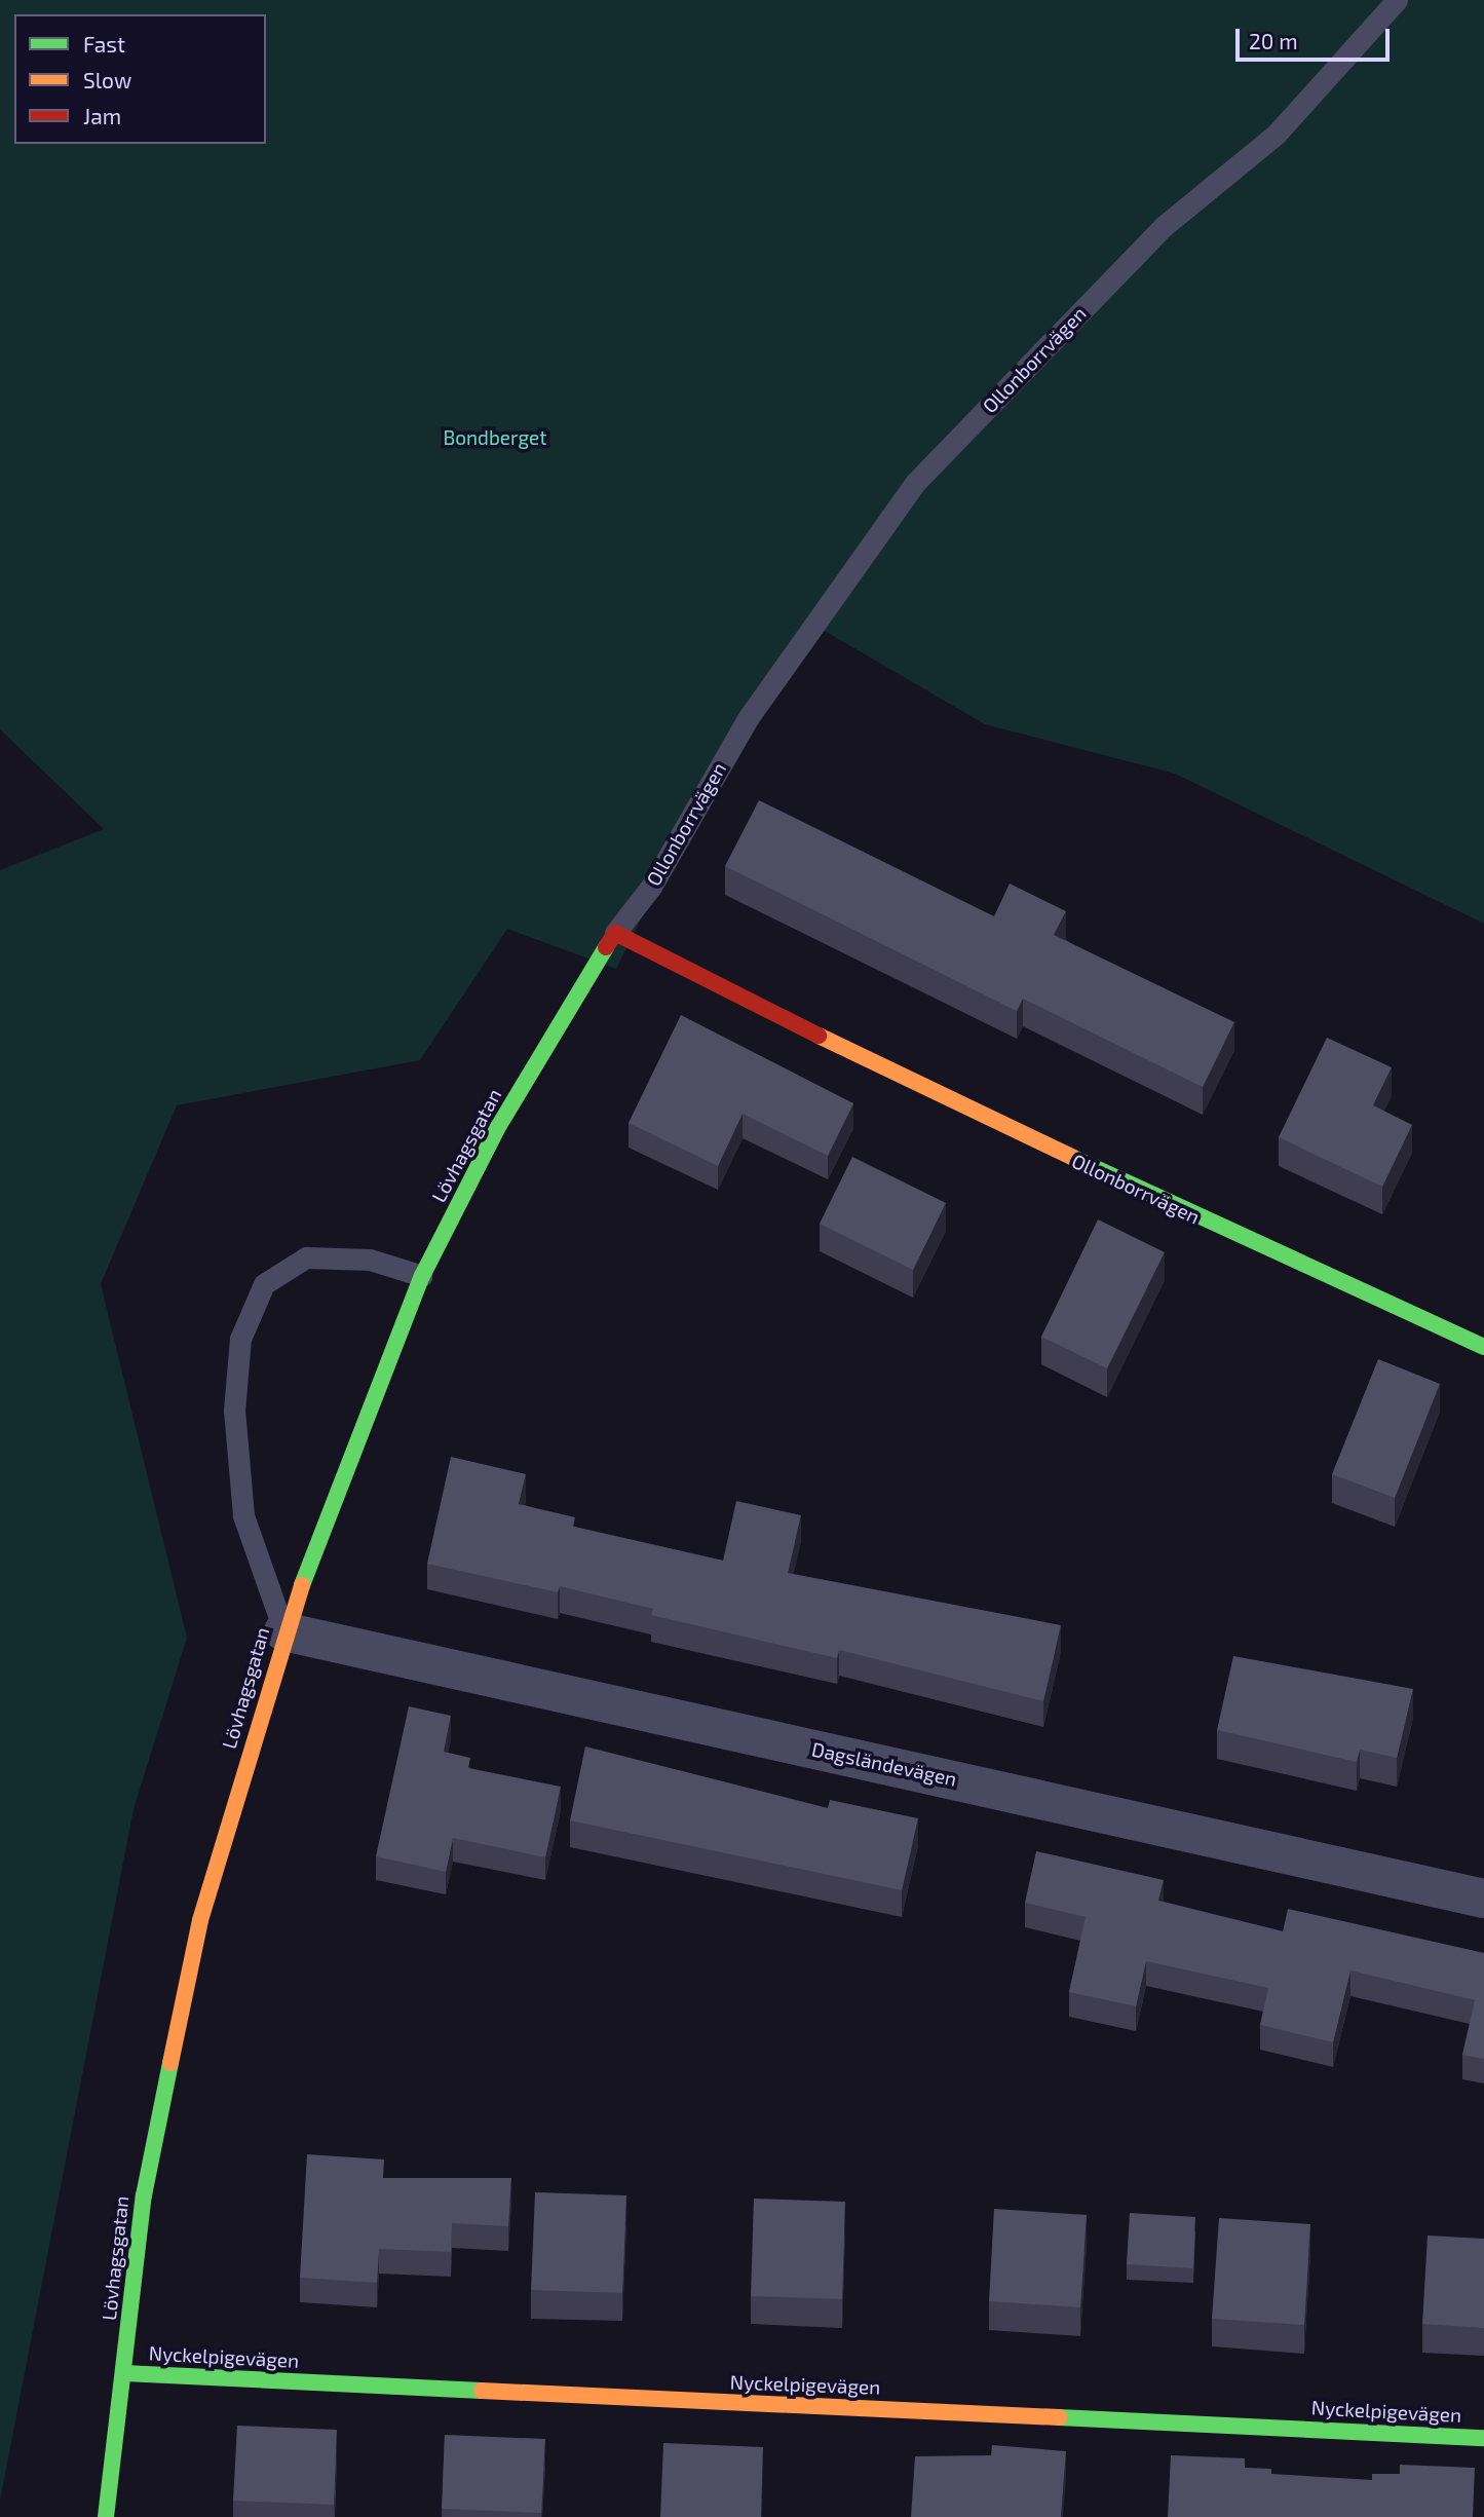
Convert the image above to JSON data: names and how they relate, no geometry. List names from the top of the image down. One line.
{"streets":{"street":["Ollonborrvägen","Lövhagsgatan","Dagsländevägen","Nyckelpigevägen"]},"crossings":[["Ollonborrvägen","Lövhagsgatan"],["Lövhagsgatan","Dagsländevägen"],["Lövhagsgatan","Nyckelpigevägen"]],"parks":["Bondberget"],"legend":["Fast","Slow","Jam"],"scale_bar":"20 m"}
